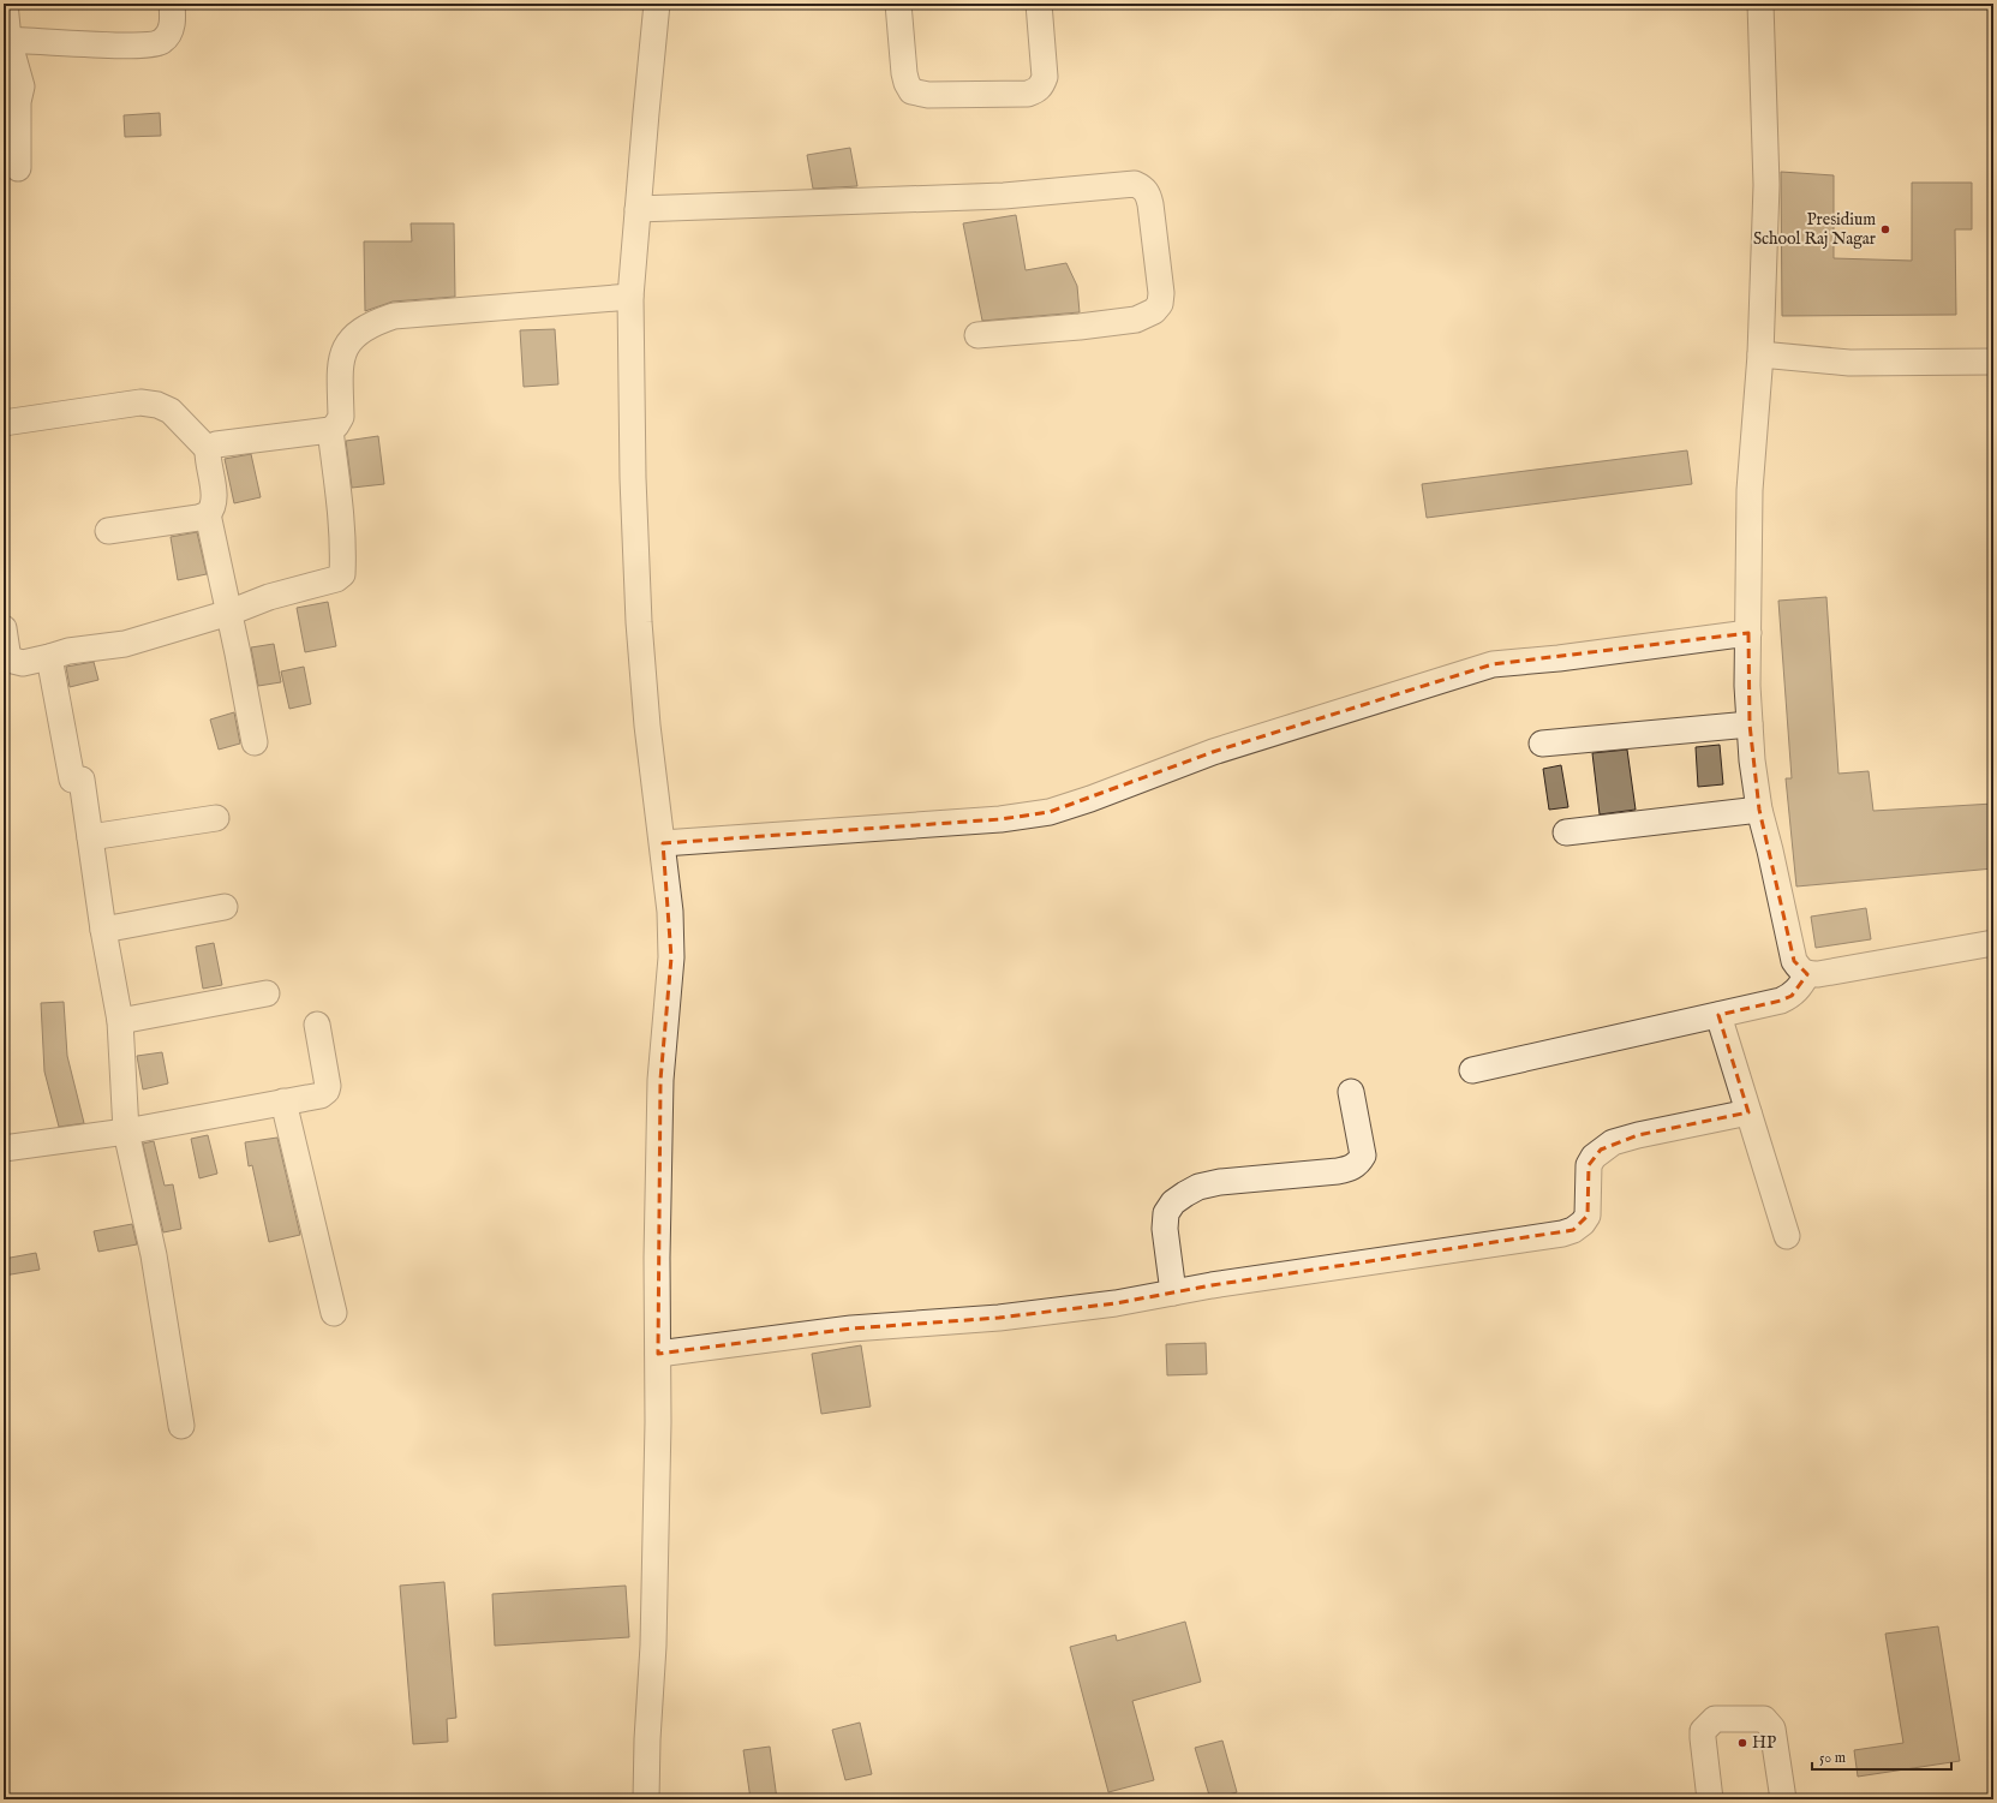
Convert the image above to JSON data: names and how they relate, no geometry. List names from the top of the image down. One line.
{"places":["Presidium School Raj Nagar","HP"],"scale_bar":"50 m"}
